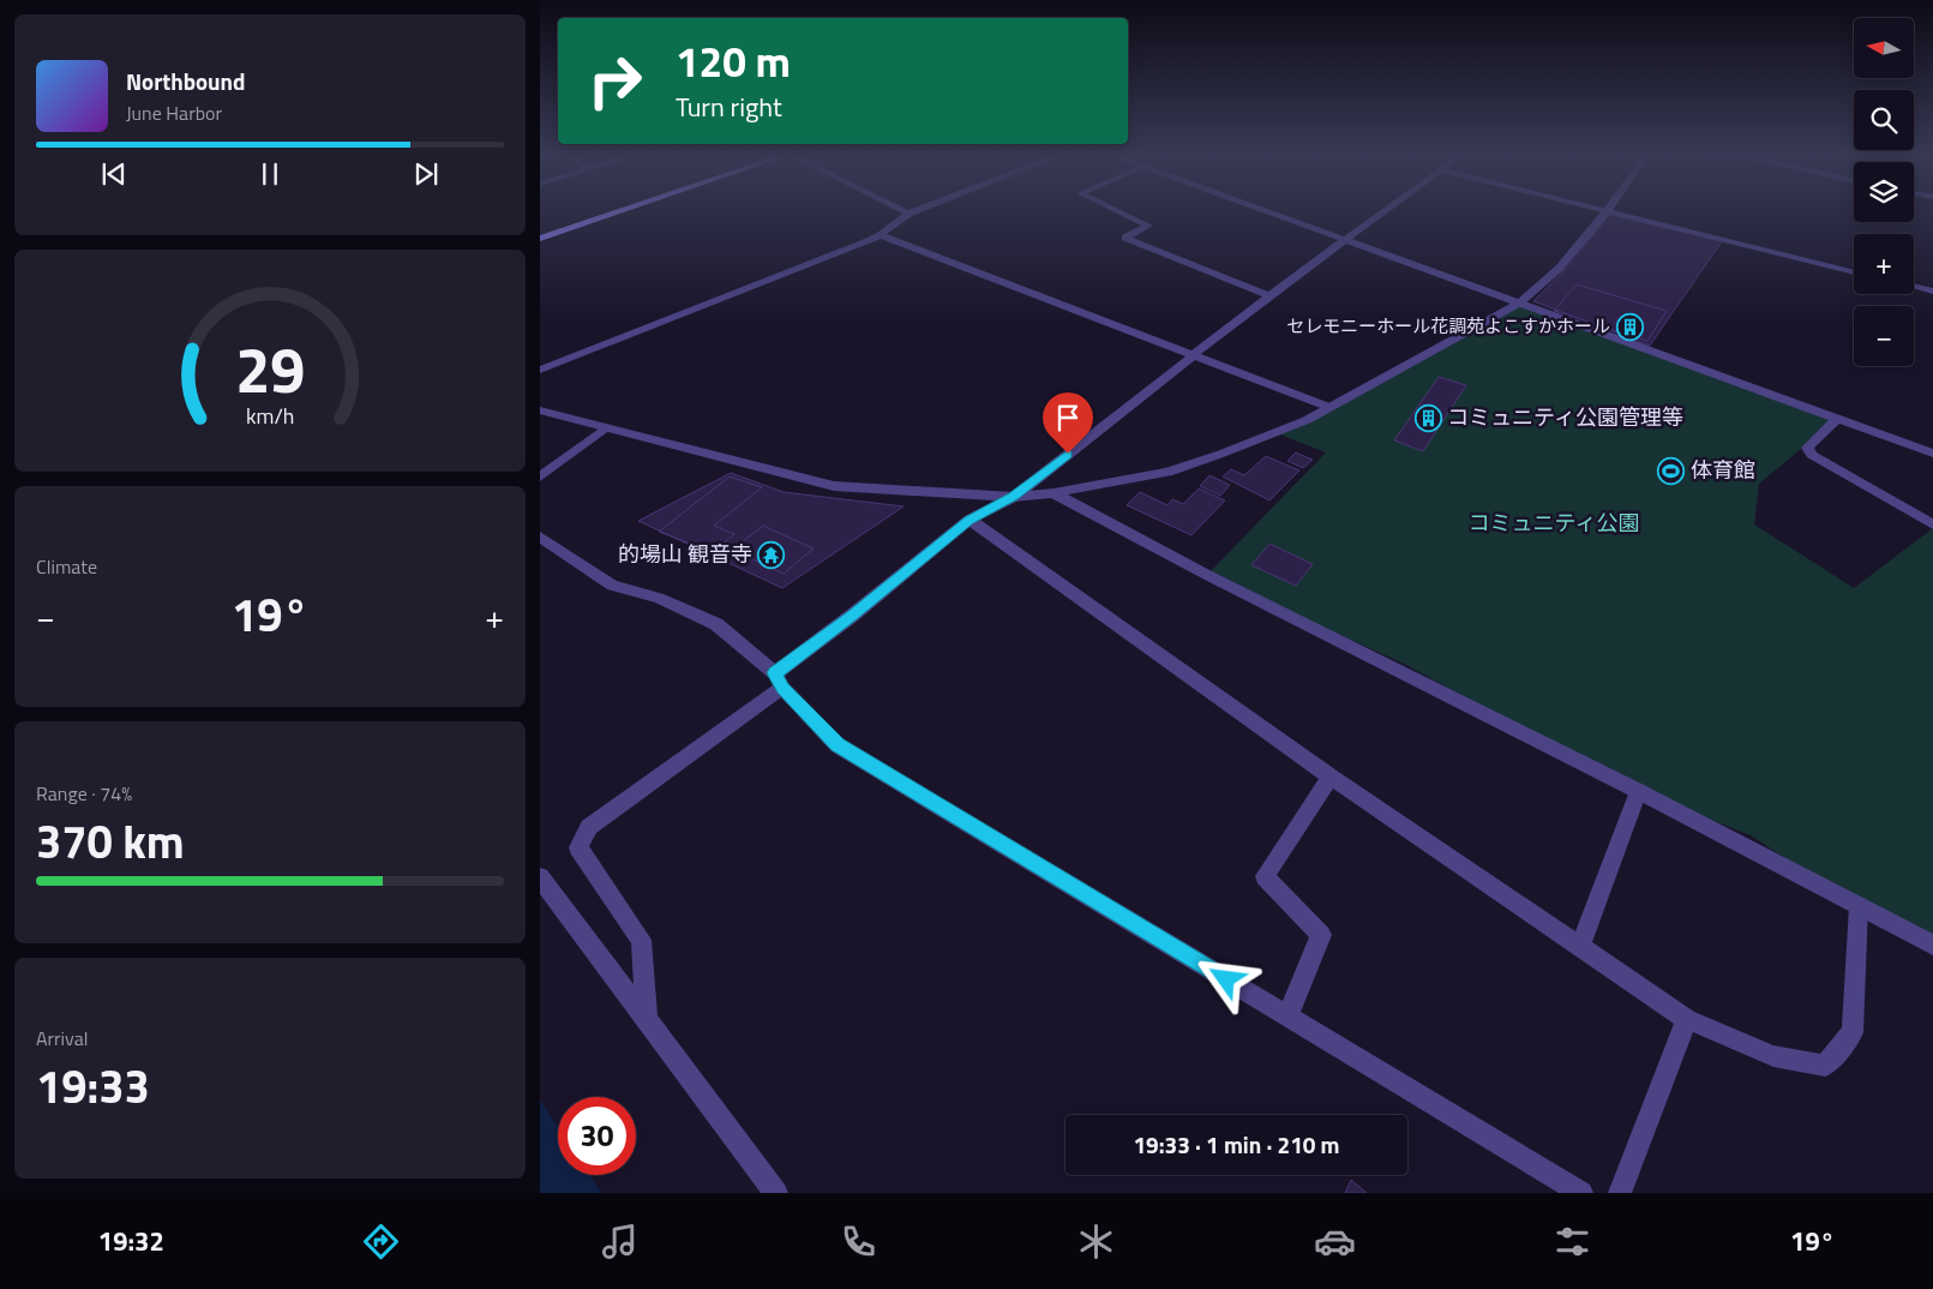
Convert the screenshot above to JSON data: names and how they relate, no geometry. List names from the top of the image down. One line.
{"parks":["コミュニティ公園"],"places":{"building":["セレモニーホール花調苑よこすかホール","コミュニティ公園管理等"],"sports":["体育館"],"temple":["的場山 観音寺"]},"north":"left","page":{"map_buttons":["+","−"],"turn":["120 m","Turn right"],"song":["Northbound","June Harbor"],"tile":["Climate",["Range · 74%","370 km"],["Arrival","19:33"]],"heat":["−","19°","+"],"limit":"30","trip":"19:33 · 1 min · 210 m","tabs":["19:32","19°"],"gauge":["29","km/h"]}}
